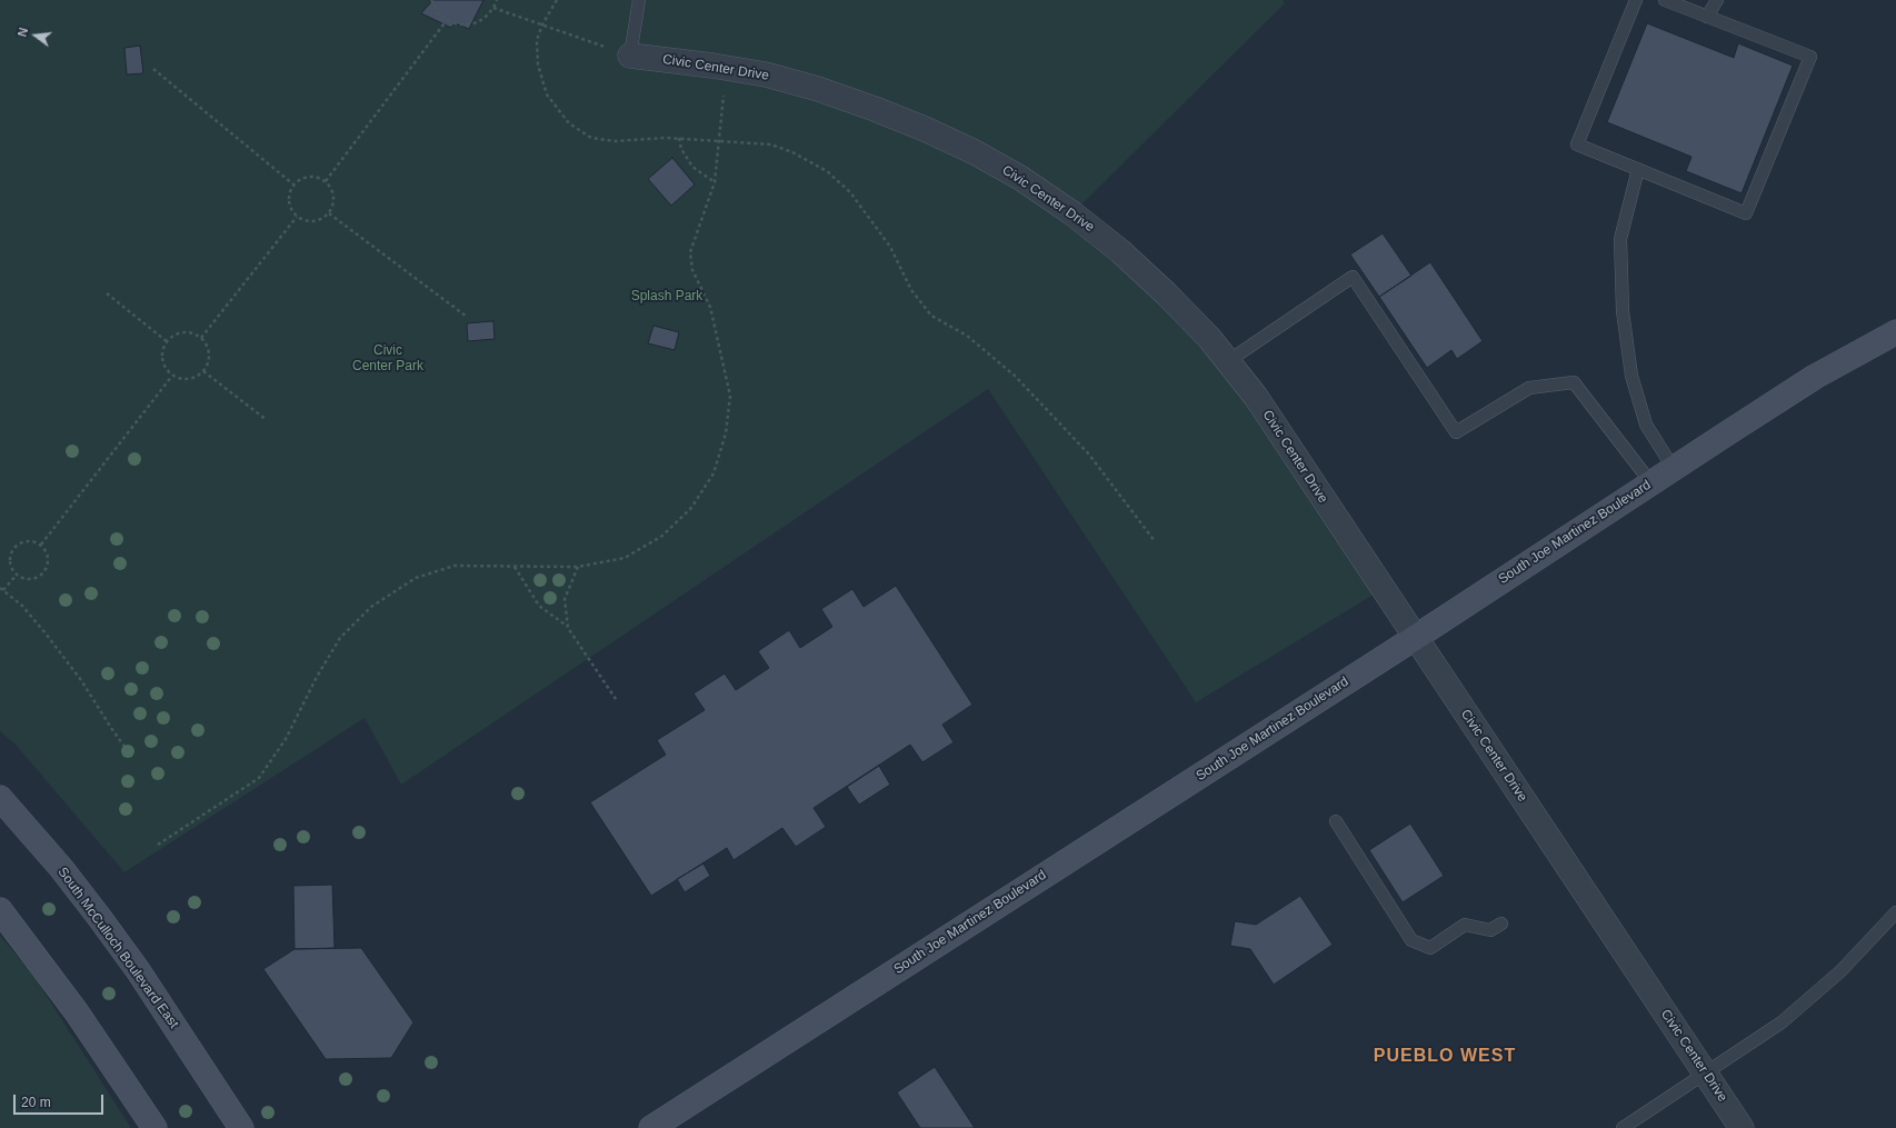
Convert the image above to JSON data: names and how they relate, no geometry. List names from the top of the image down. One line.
{"streets":{"main road":["South Joe Martinez Boulevard","South McCulloch Boulevard East"],"street":["Civic Center Drive"]},"crossings":[["Civic Center Drive","South Joe Martinez Boulevard"]],"districts":["PUEBLO WEST"],"parks":["Splash Park","Civic Center Park"],"scale_bar":"20 m","north":"left"}
